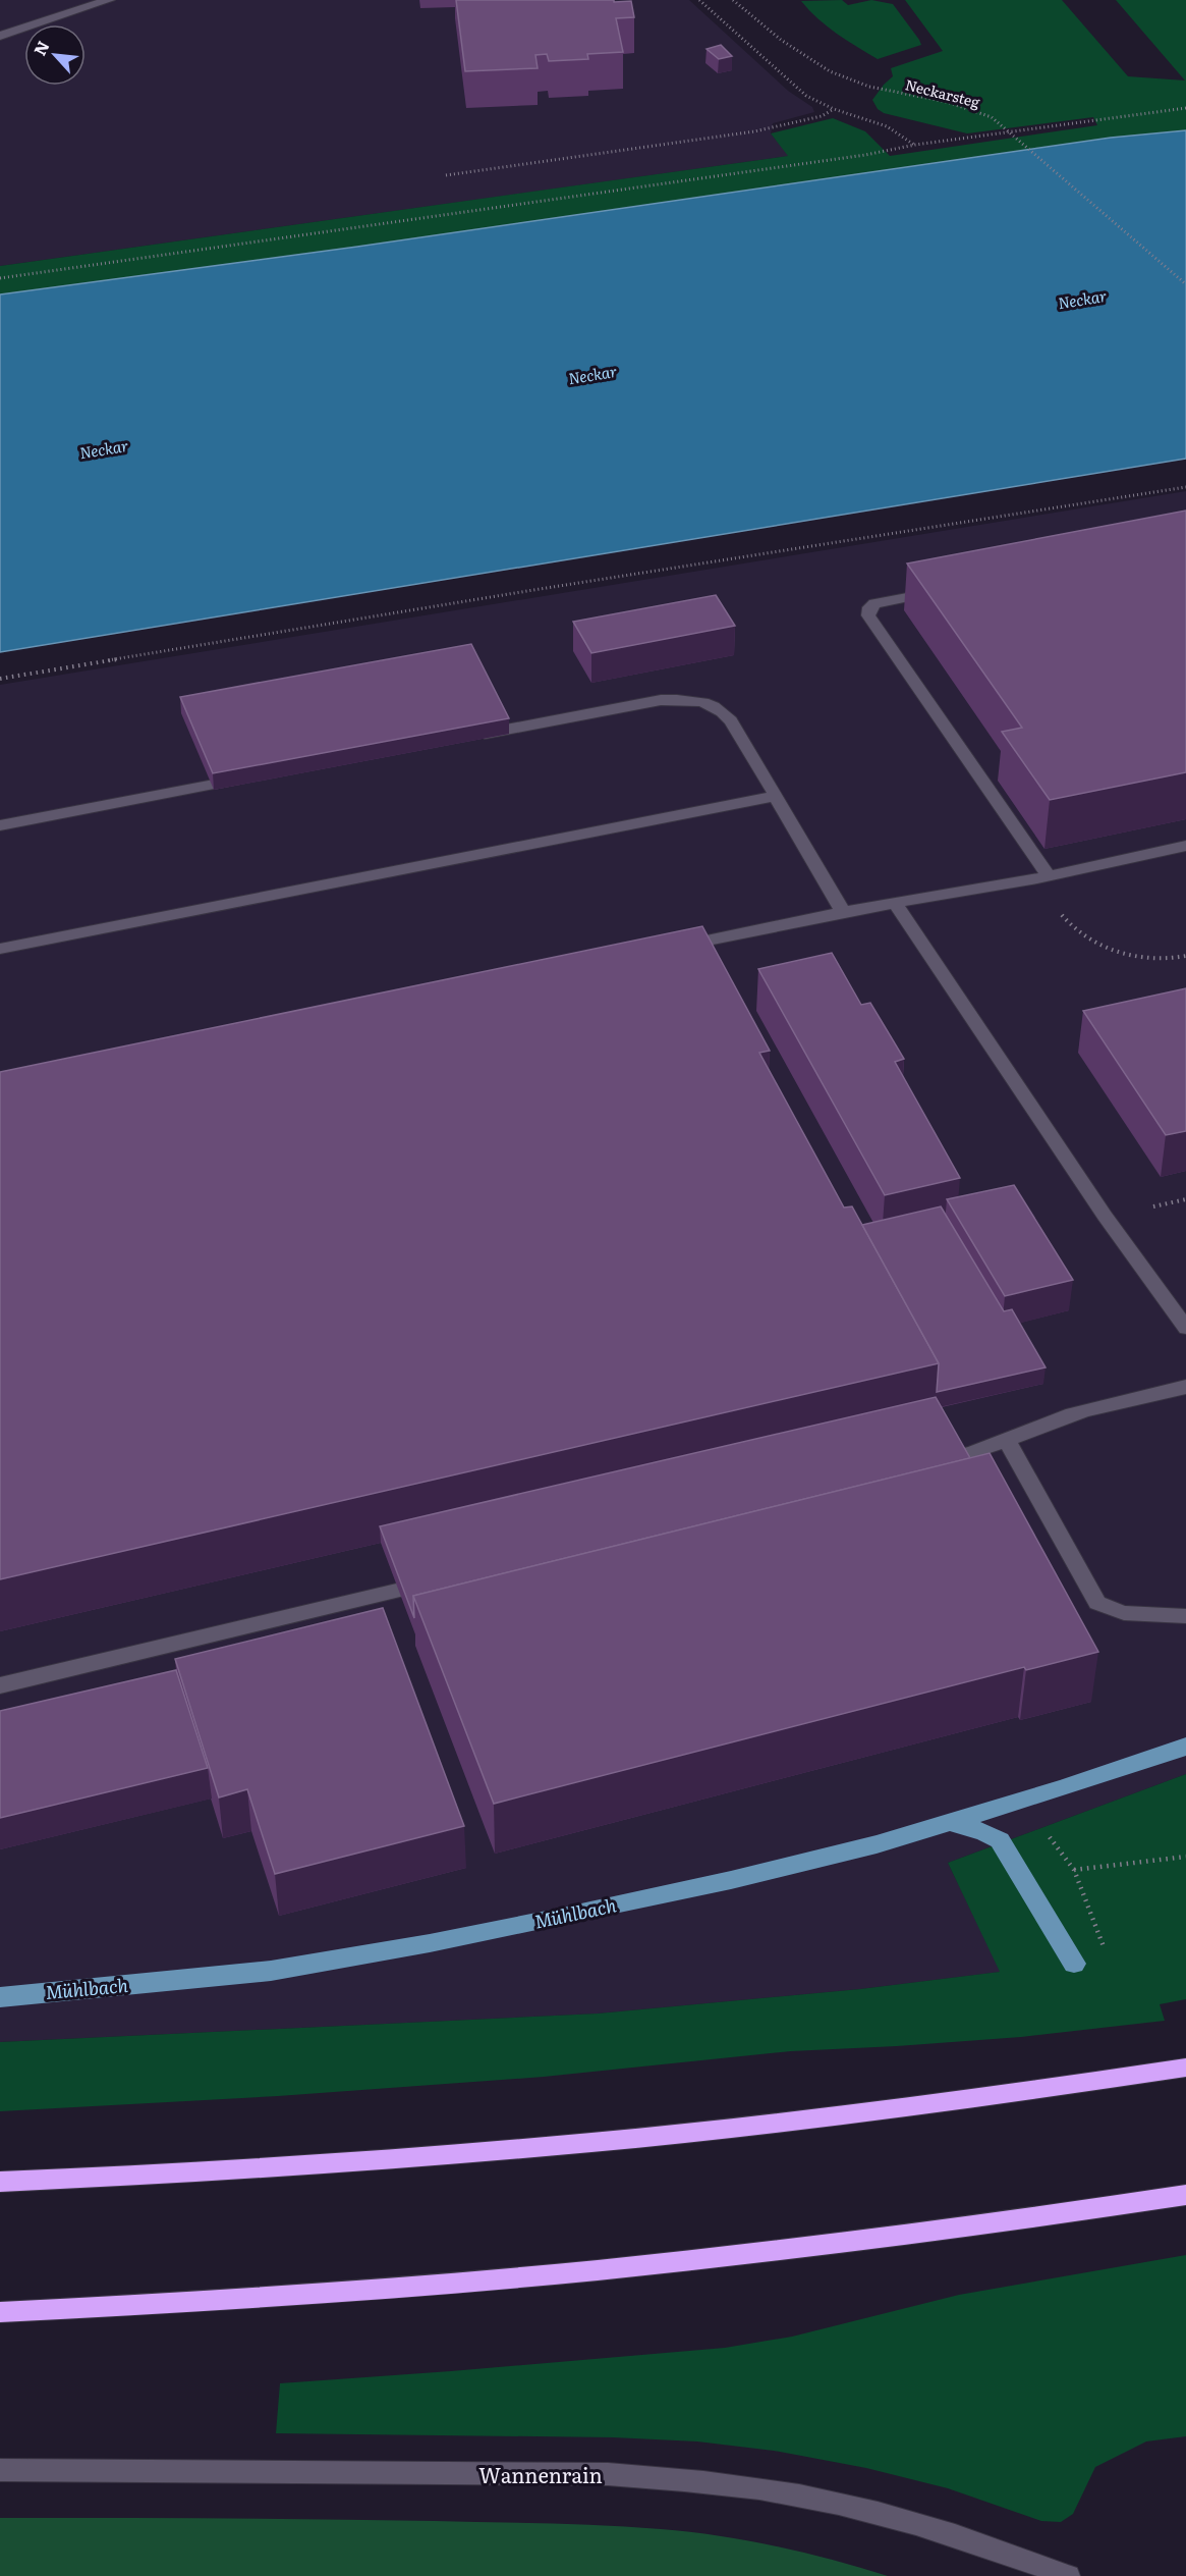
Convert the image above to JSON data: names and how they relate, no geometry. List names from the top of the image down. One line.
{"streets":{"street":["Wannenrain"],"path":["Neckarsteg"]},"water":["Neckar","Mühlbach"],"north":"top left"}
